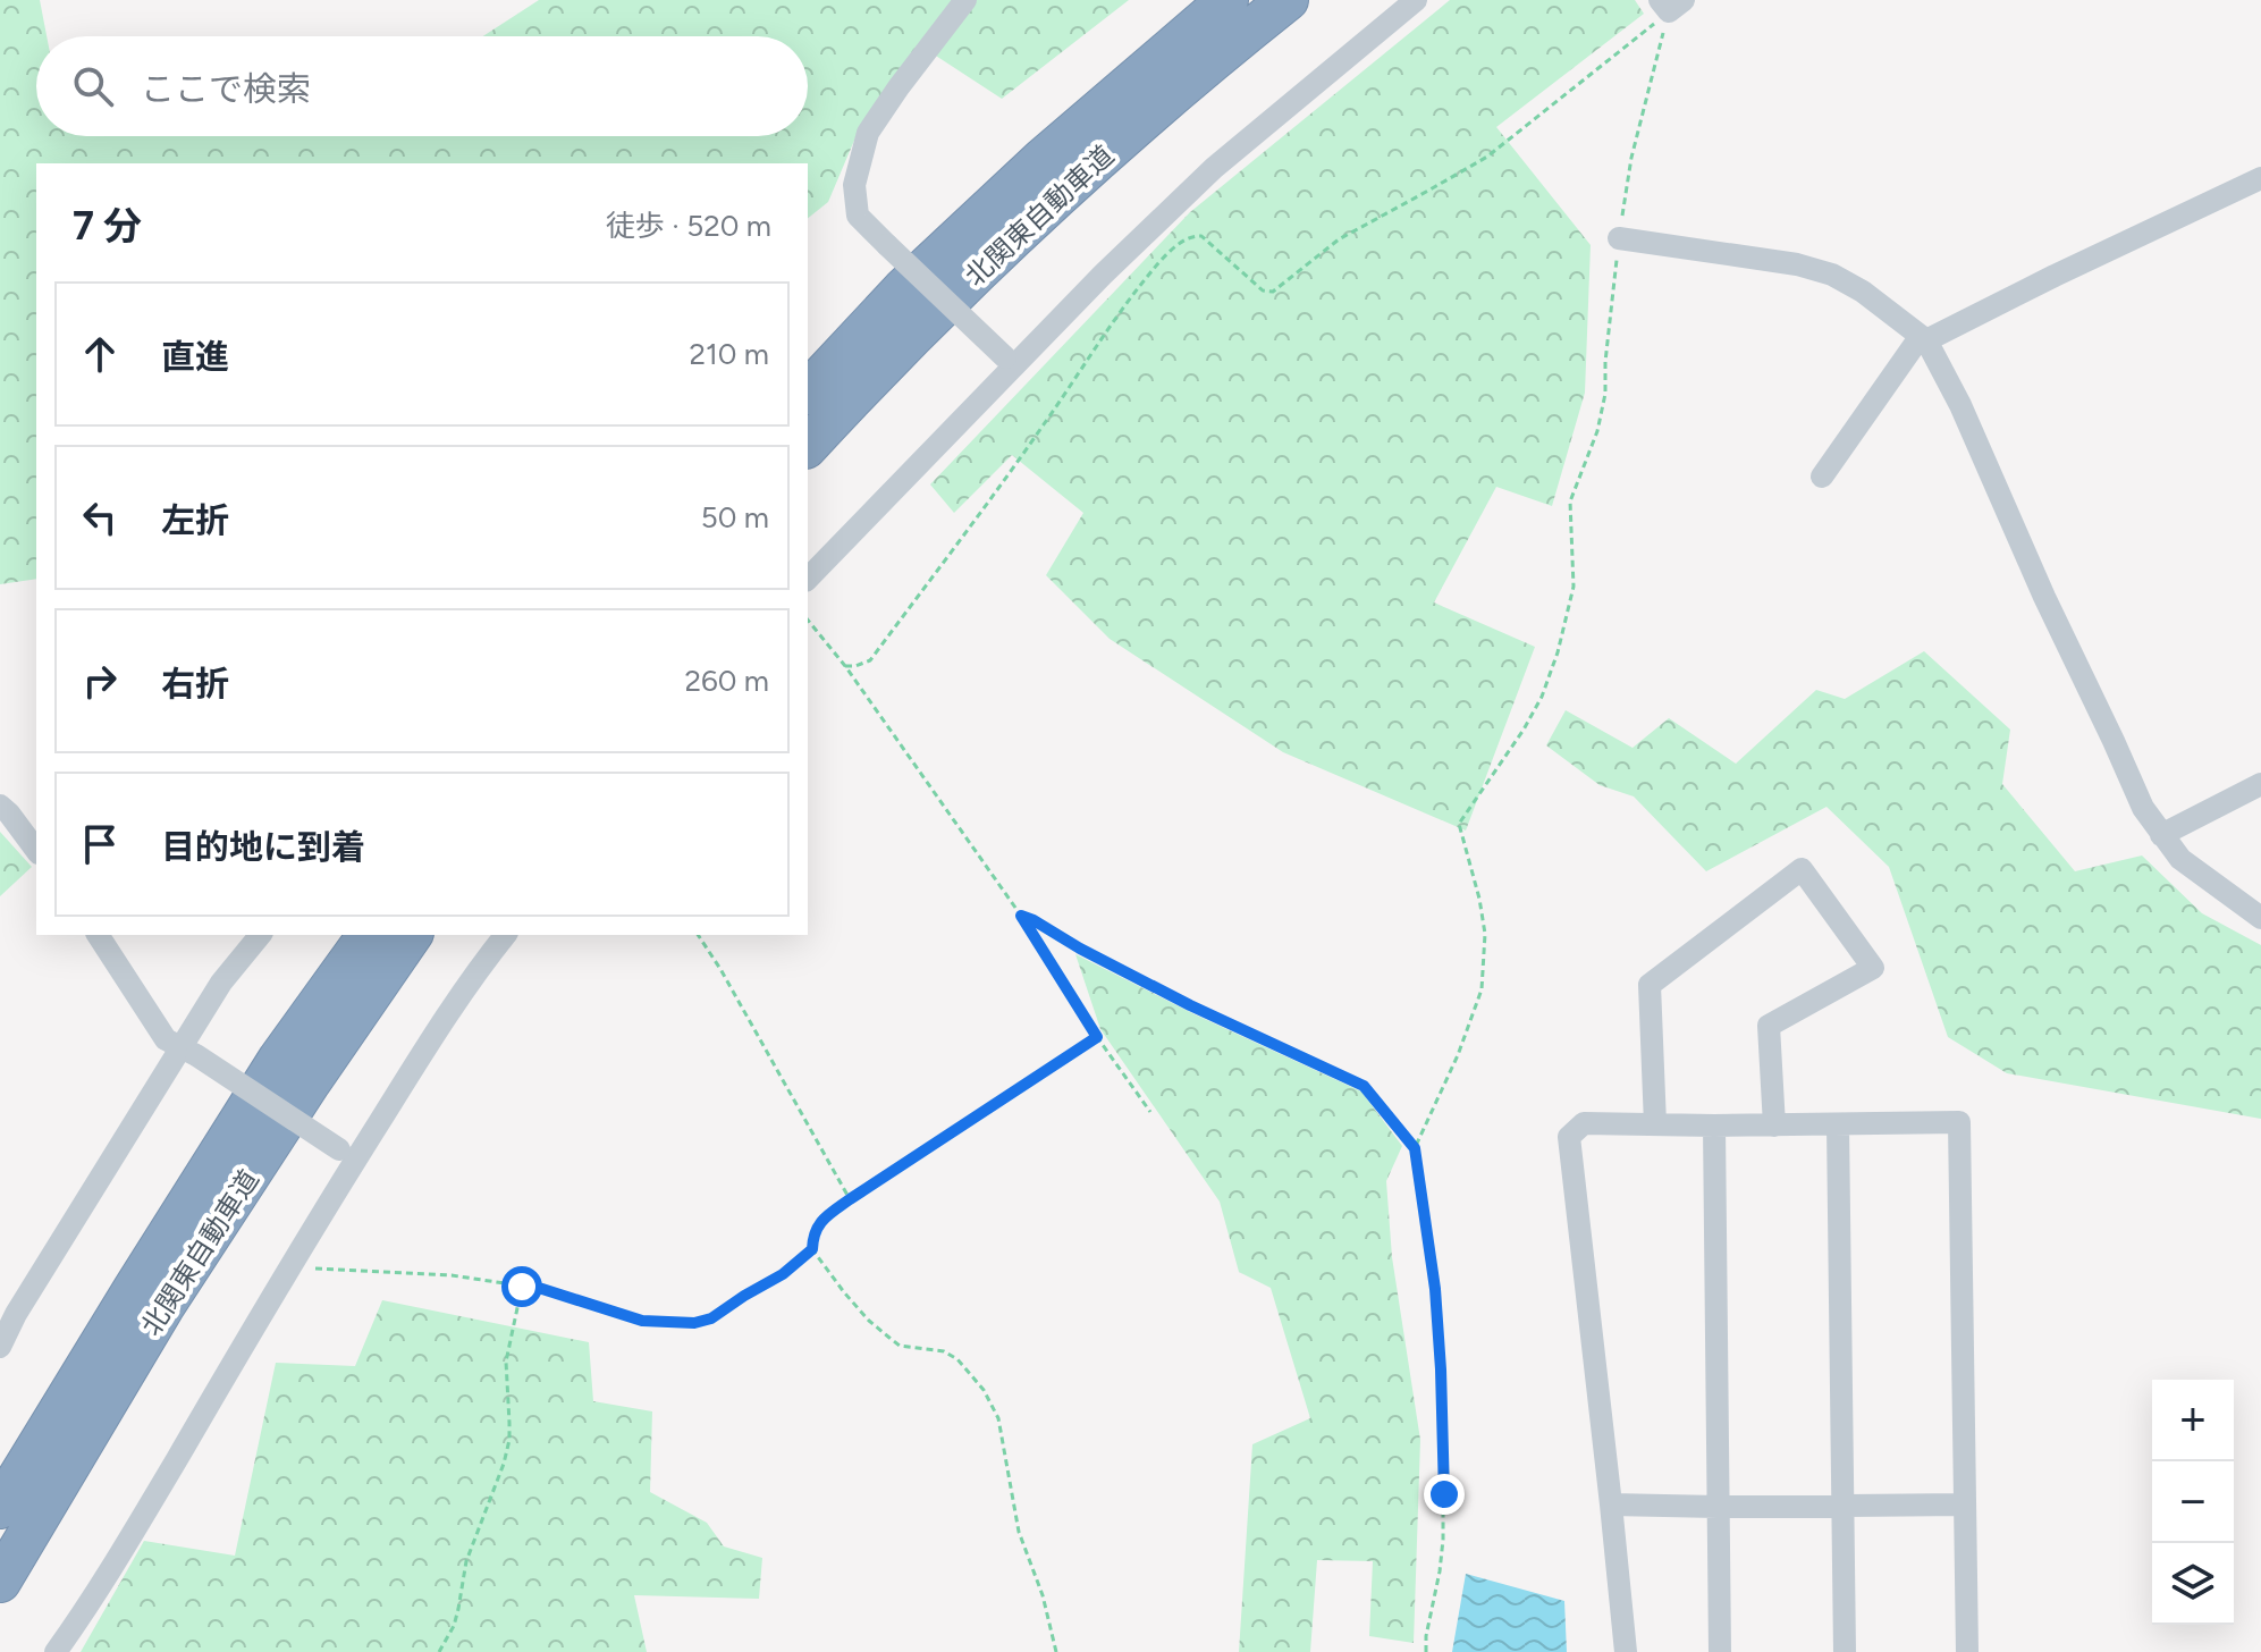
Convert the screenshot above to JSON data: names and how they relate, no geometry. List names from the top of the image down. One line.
{"streets":{"highway":["北関東自動車道"]},"page":{"search":"ここで検索","heading":["7 分","徒歩 · 520 m"],"list":[["直進","210 m"],["左折","50 m"],["右折","260 m"],"目的地に到着"],"map_buttons":["+","−"]}}
